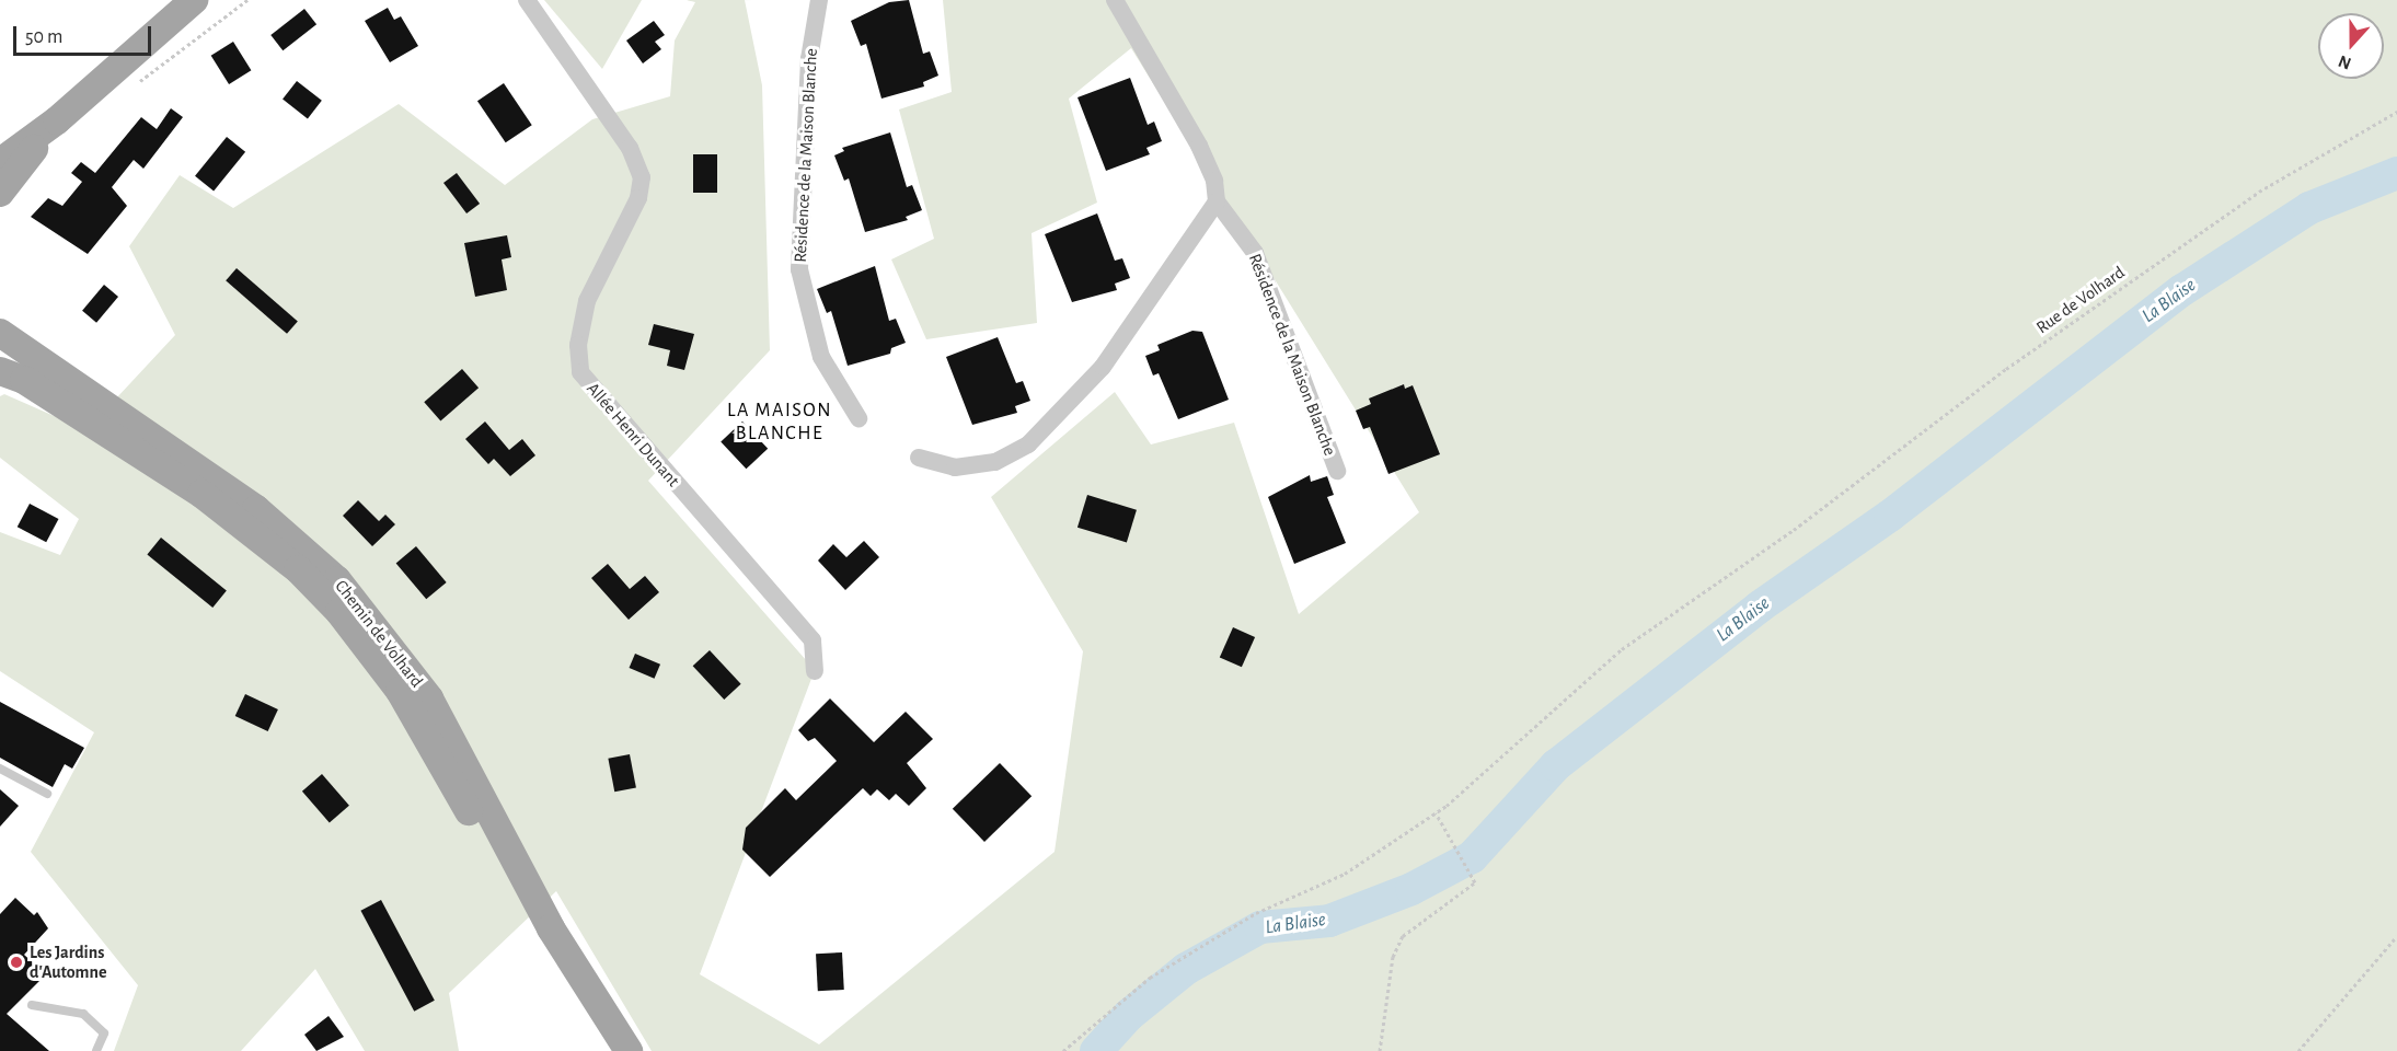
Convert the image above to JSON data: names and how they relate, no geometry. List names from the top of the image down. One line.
{"streets":{"main road":["Chemin de Volhard"],"street":["Résidence de la Maison Blanche","Allée Henri Dunant"],"path":["Rue de Volhard"]},"districts":["LA MAISON BLANCHE"],"water":["La Blaise"],"places":["Les Jardins d'Automne"],"scale_bar":"50 m","north":"bottom"}
